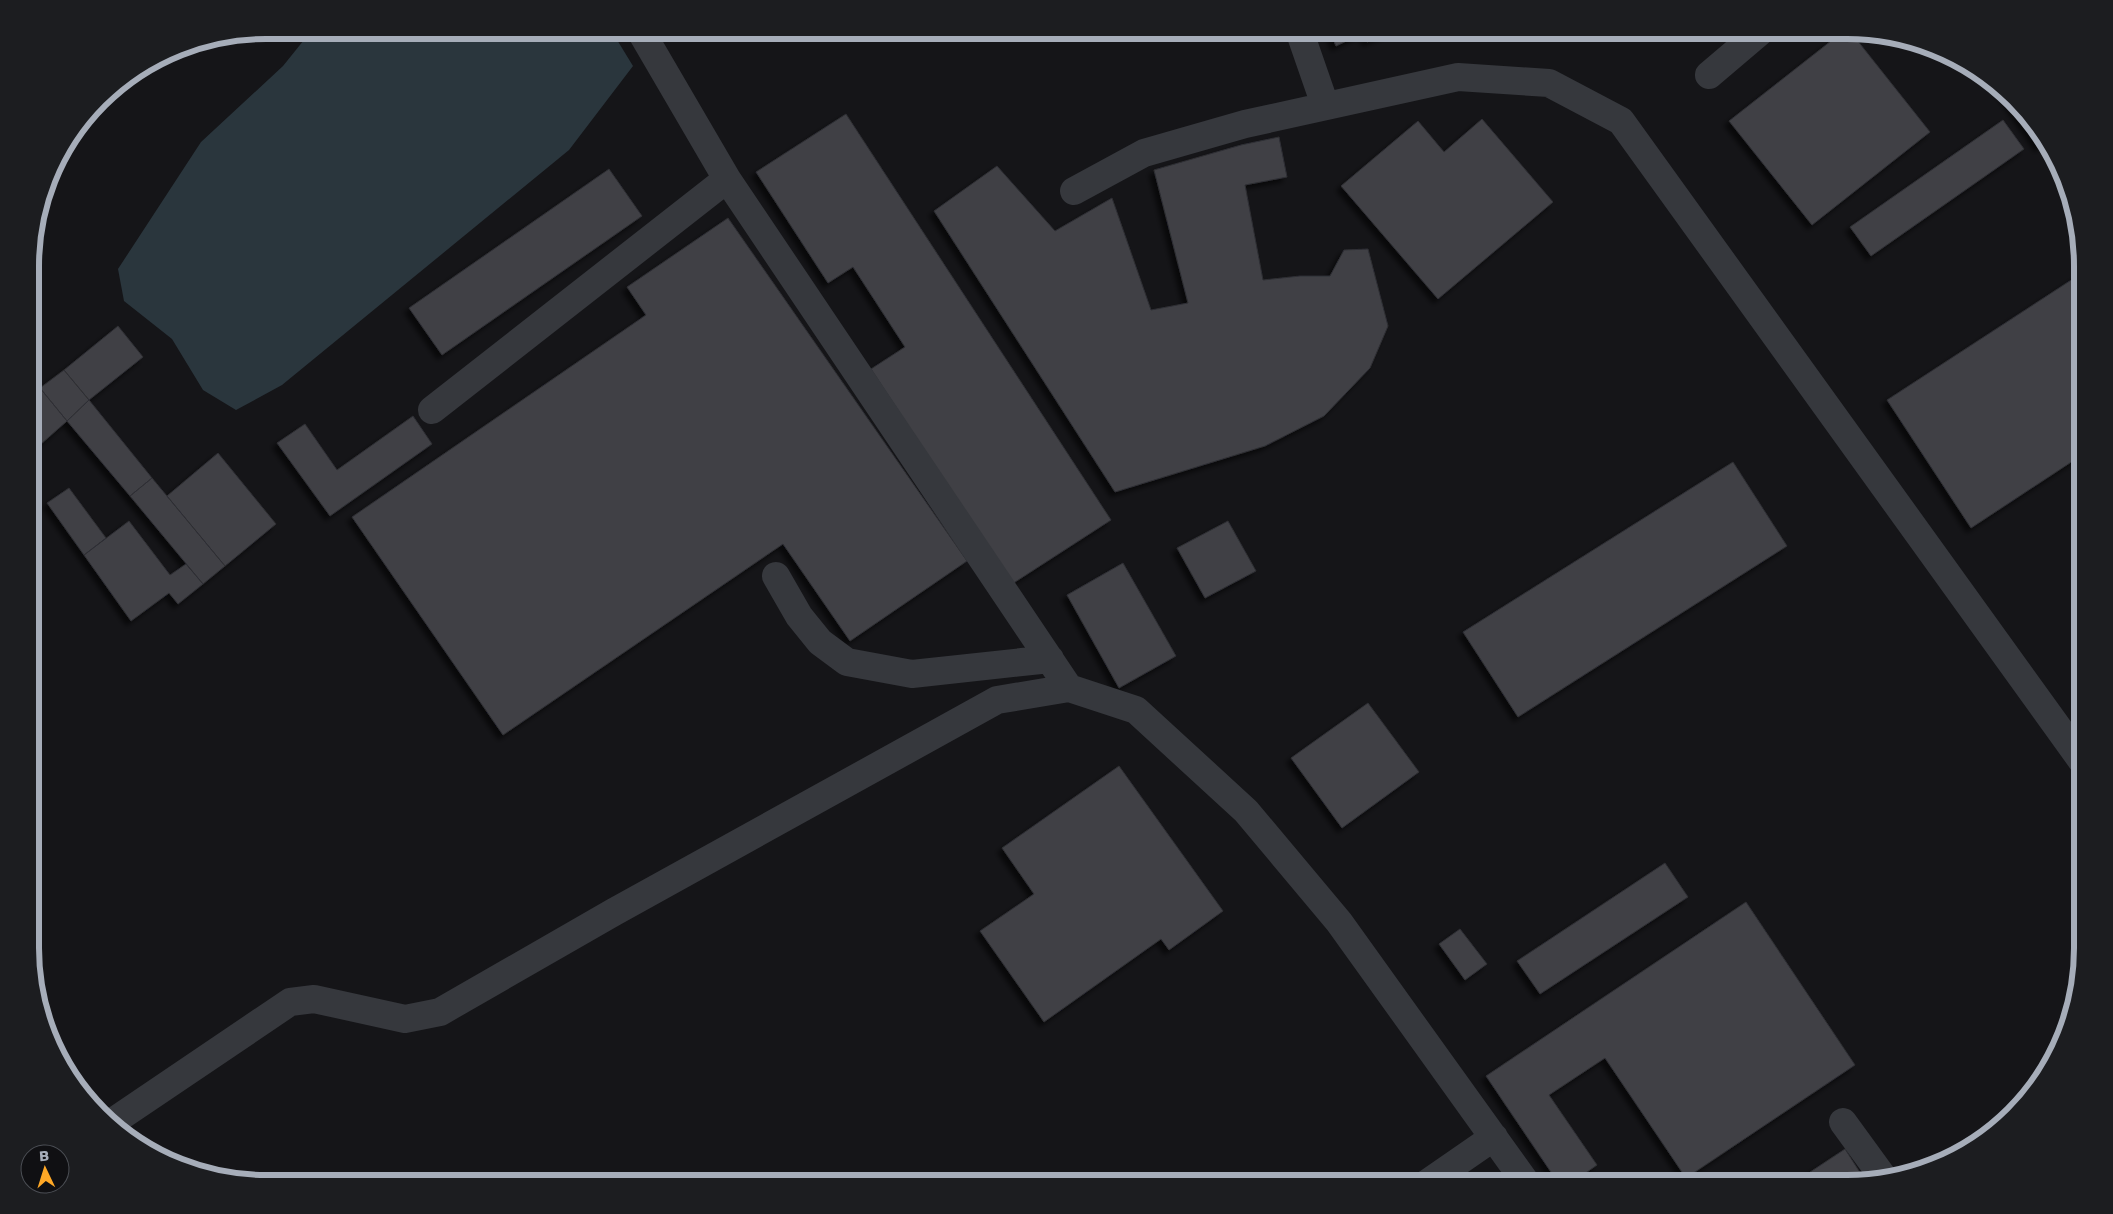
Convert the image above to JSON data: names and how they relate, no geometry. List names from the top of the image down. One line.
{"north":"top"}
